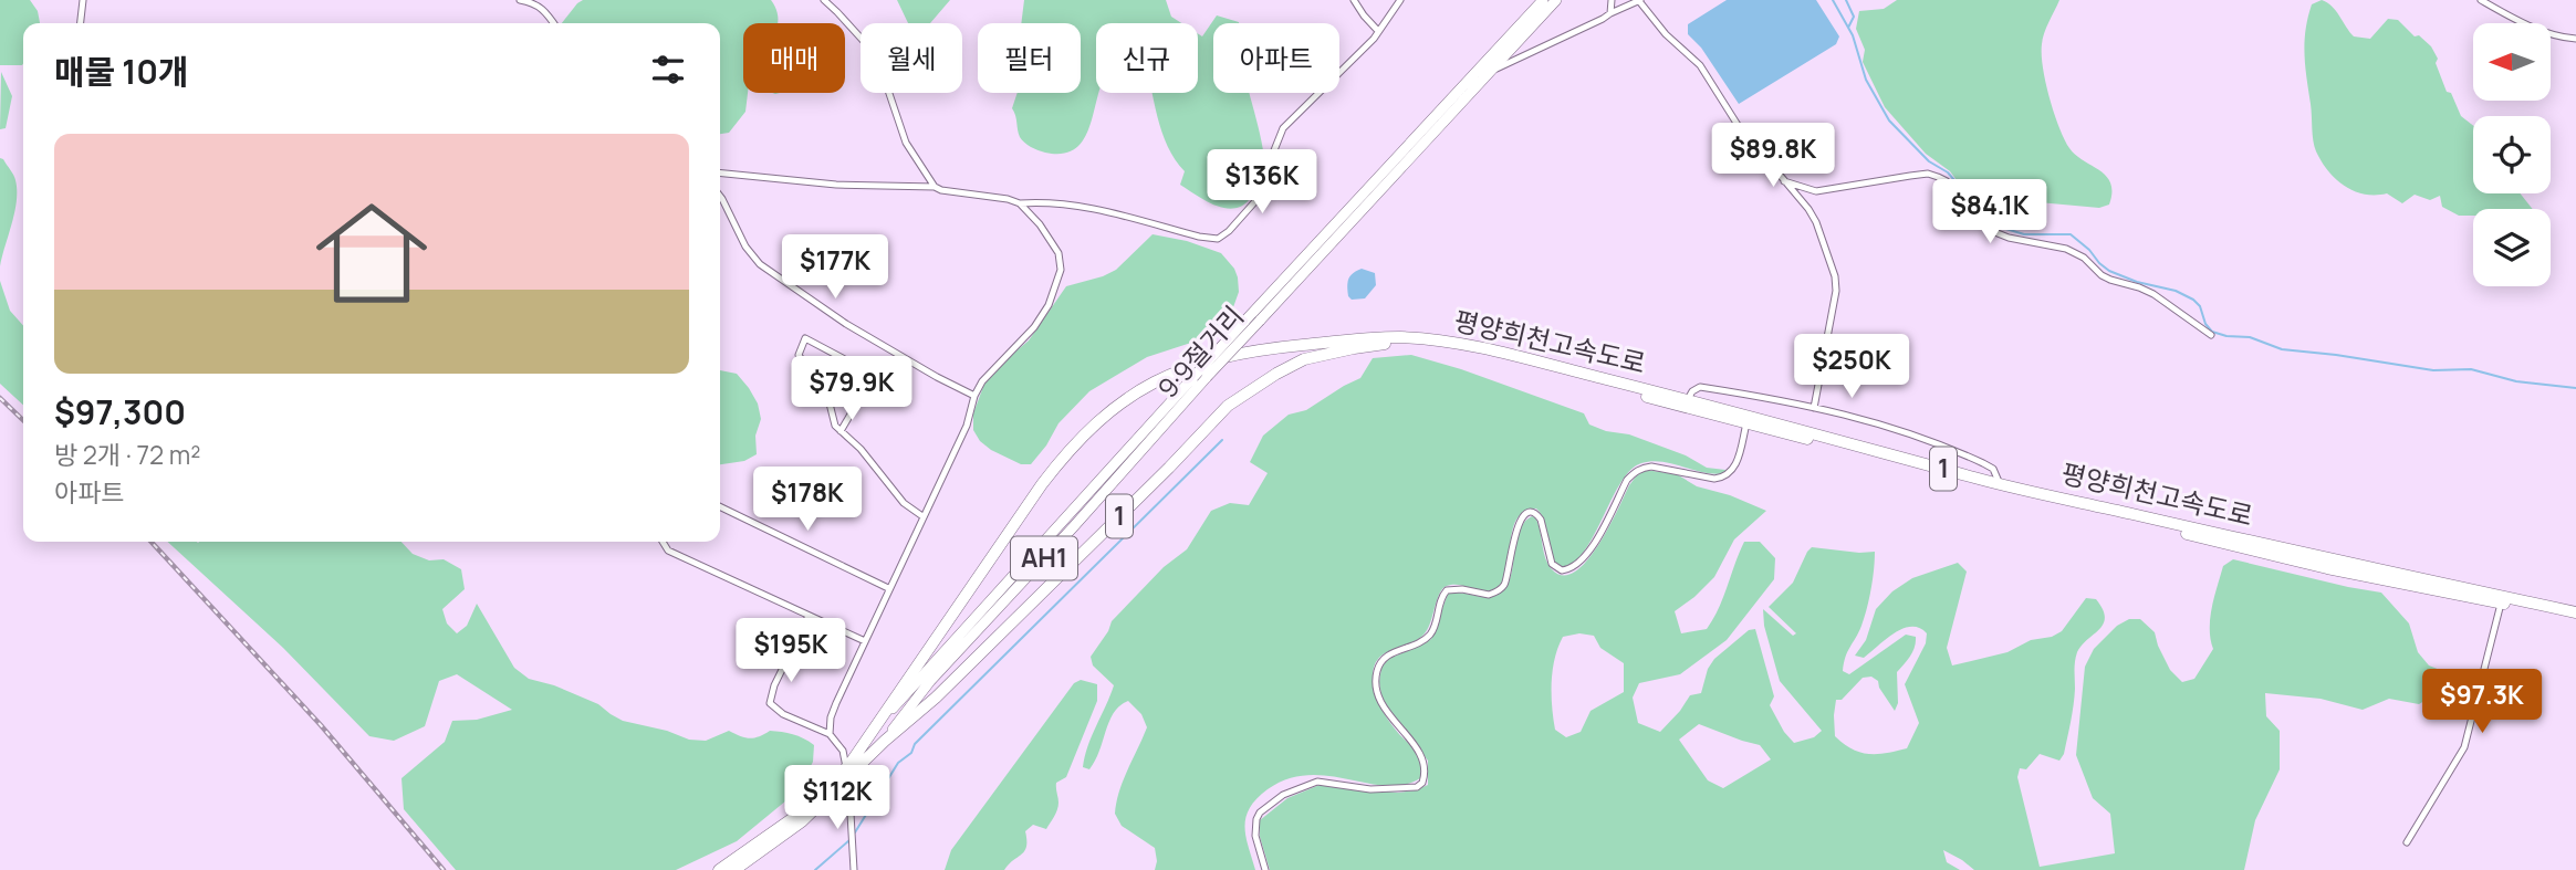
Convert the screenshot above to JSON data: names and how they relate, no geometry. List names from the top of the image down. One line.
{"streets":{"highway":["평양희천고속도로","9·9절거리","1","AH1"]},"crossings":[["평양희천고속도로","9·9절거리"]],"north":"left","page":{"chip":["매매","월세","필터","신규","아파트"],"heading":"매물 10개","list":[{"name":"$97,300","note":"방 2개 · 72 m² · 아파트"}],"price":["$89.8K","$136K","$84.1K","$177K","$250K","$79.9K","$178K","$195K","$97.3K","$112K"]}}
